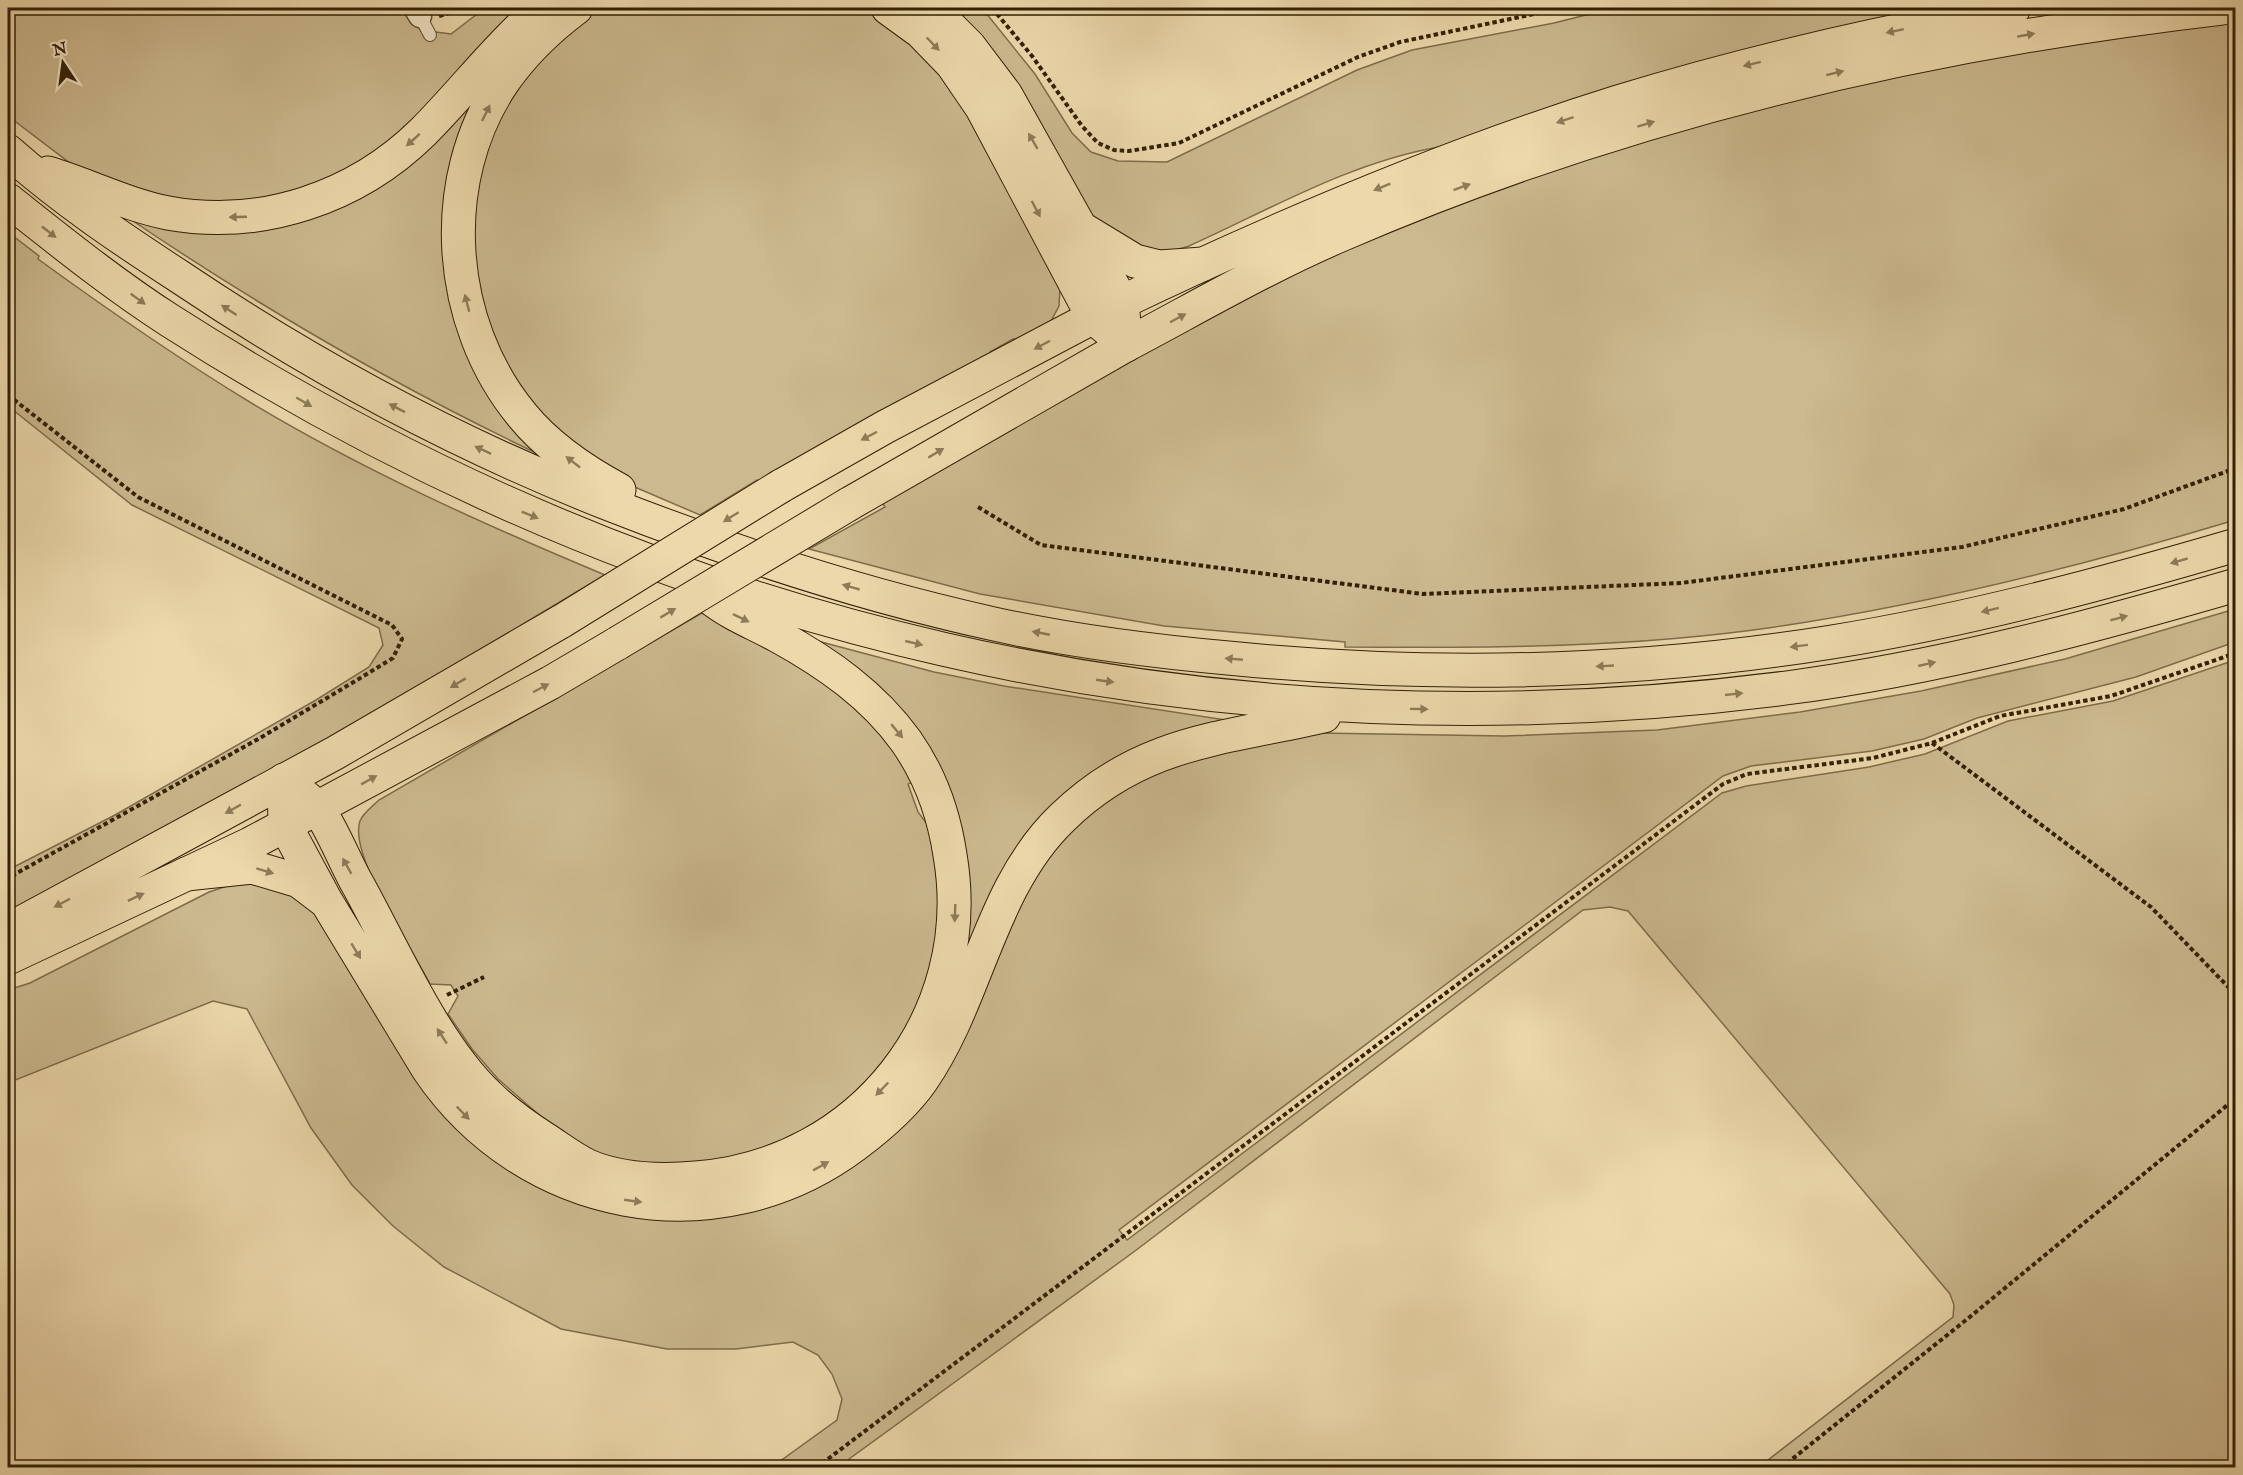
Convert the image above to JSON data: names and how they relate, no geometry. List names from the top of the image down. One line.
{"north":"top"}
